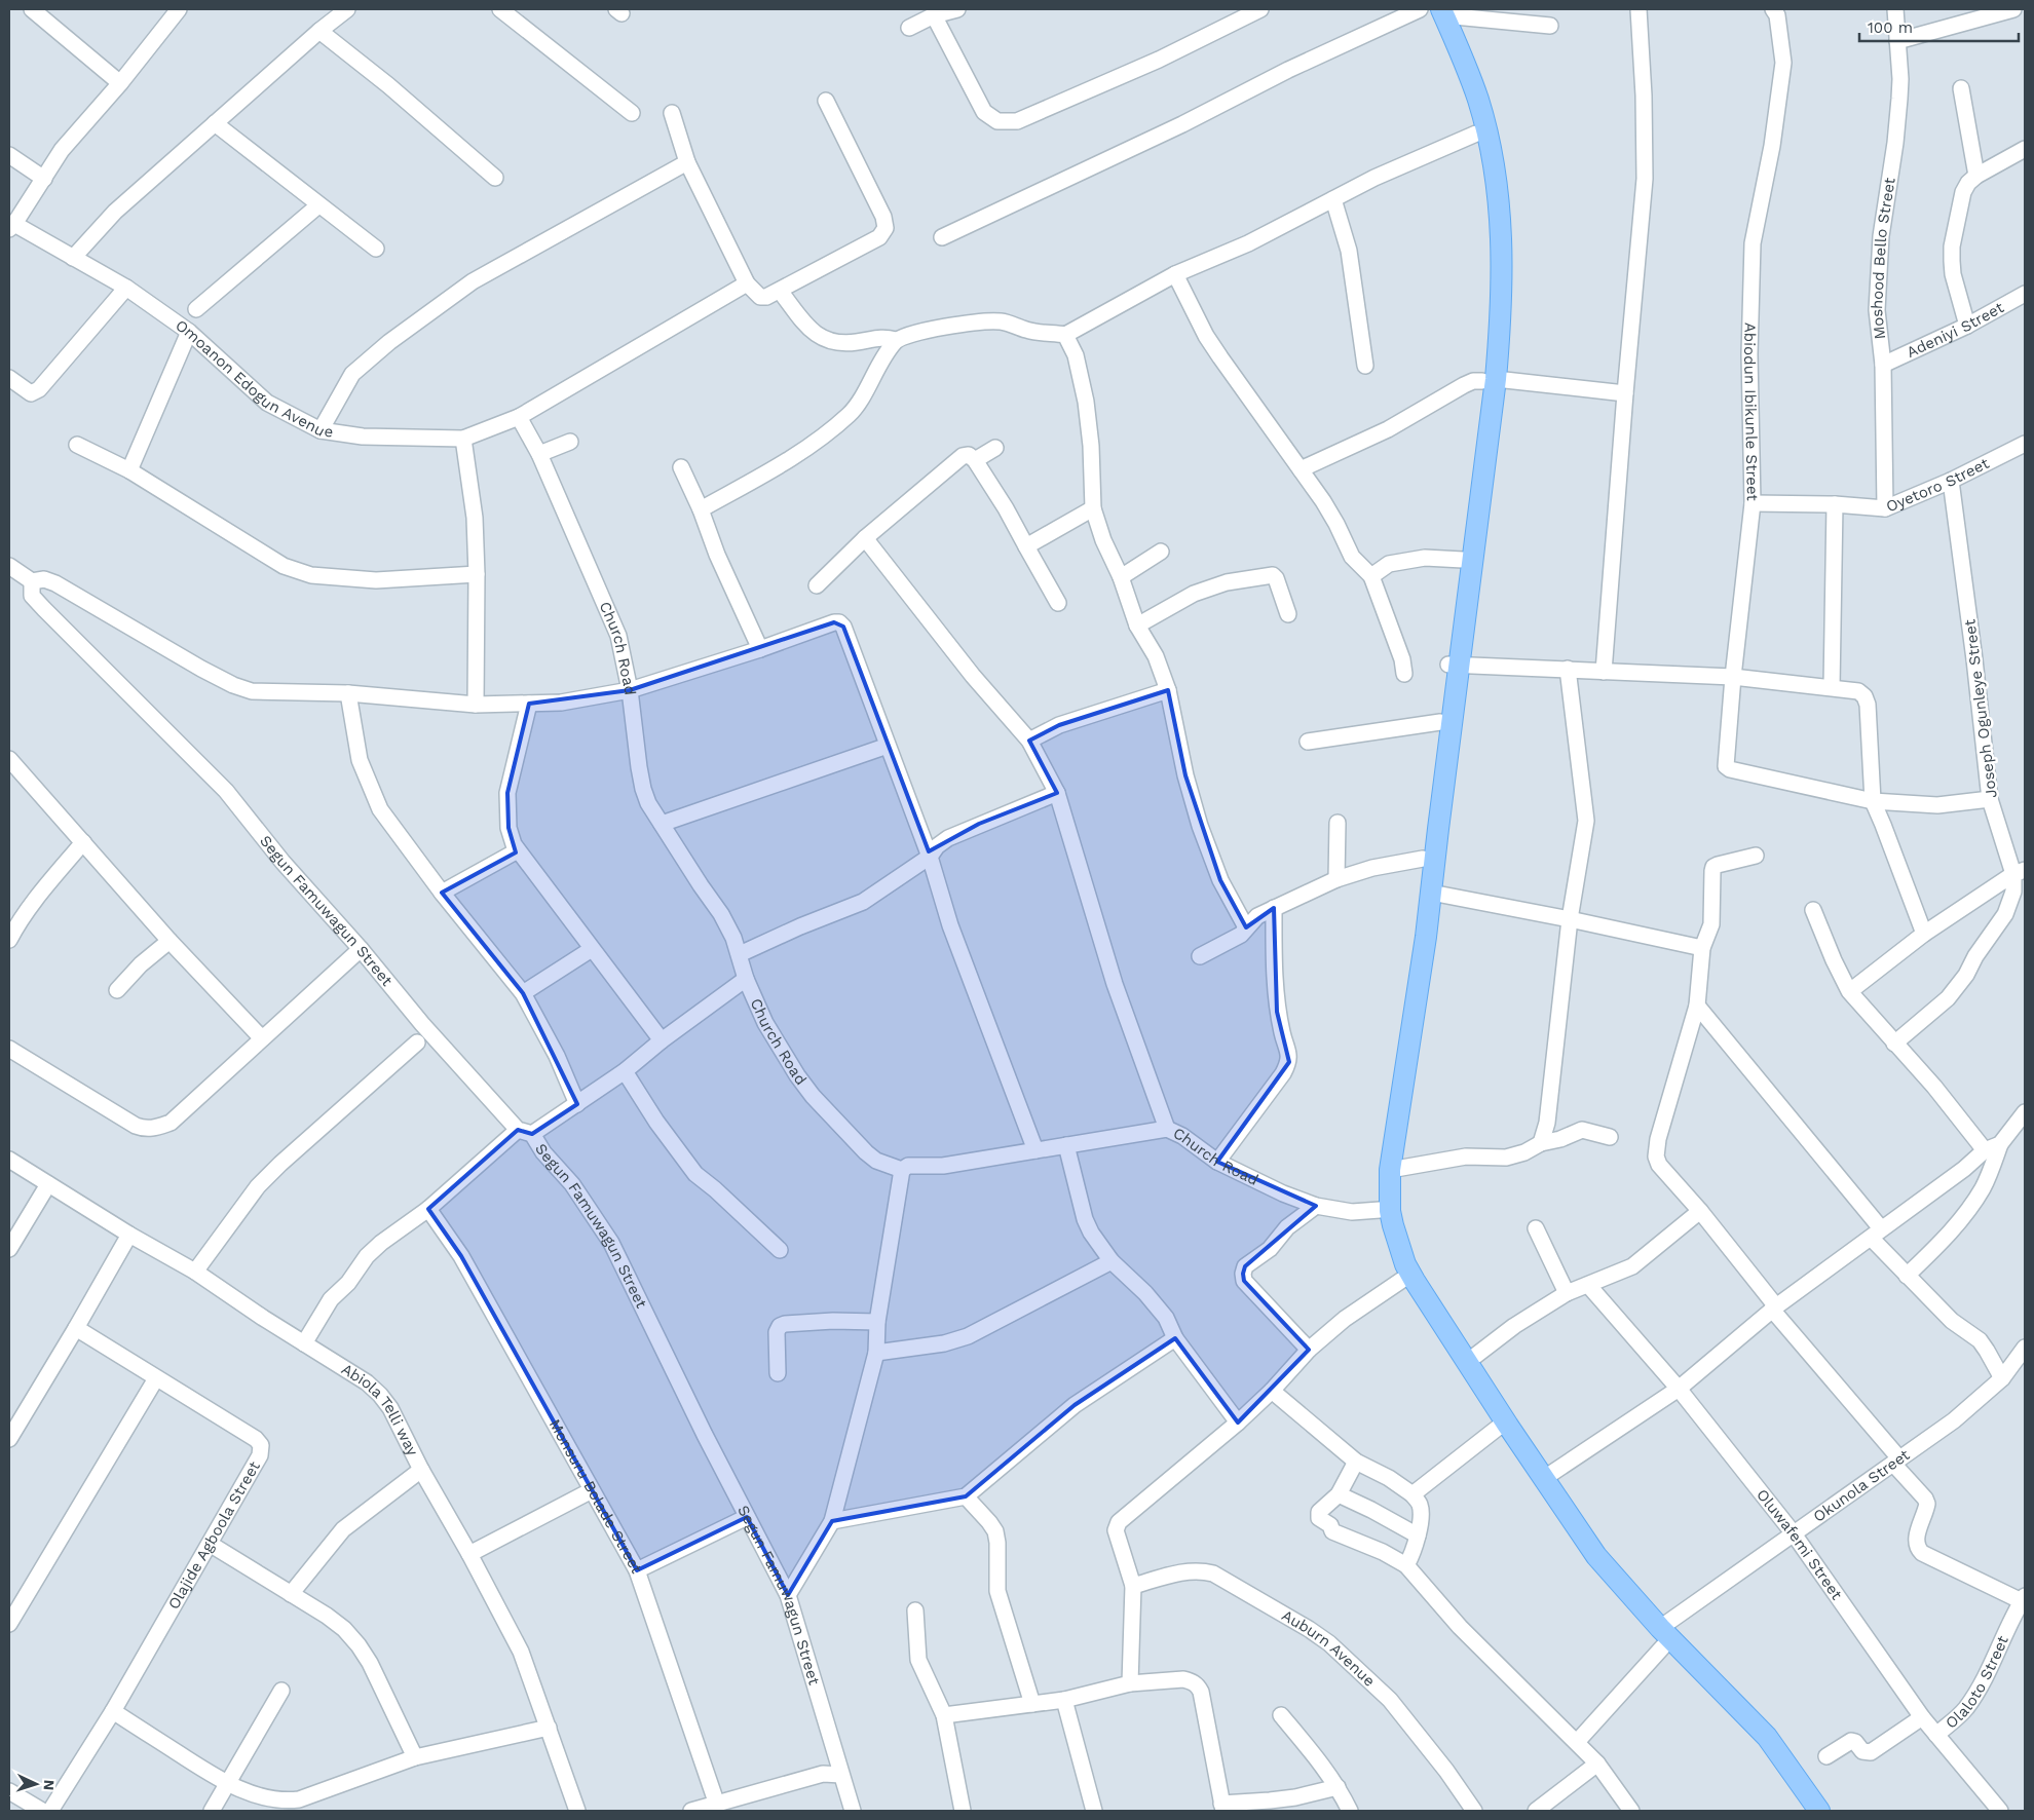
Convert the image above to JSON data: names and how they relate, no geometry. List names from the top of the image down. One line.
{"streets":{"street":["Moshood Bello Street","Adeniyi Street","Omoanon Edogun Avenue","Abiodun Ibikunle Street","Oyetoro Street","Church Road","Joseph Ogunleye Street","Segun Famuwagun Street","Abiola Telli way","Okunola Street","Monsuru Bolade Street","Olajide Agboola Street","Oluwafemi Street","Auburn Avenue","Olaloto Street"]},"crossings":[["Moshood Bello Street","Adeniyi Street"],["Moshood Bello Street","Oyetoro Street"],["Omoanon Edogun Avenue","Church Road"],["Abiodun Ibikunle Street","Oyetoro Street"],["Oyetoro Street","Joseph Ogunleye Street"],["Okunola Street","Oluwafemi Street"],["Oluwafemi Street","Olaloto Street"]],"scale_bar":"100 m","north":"right"}
